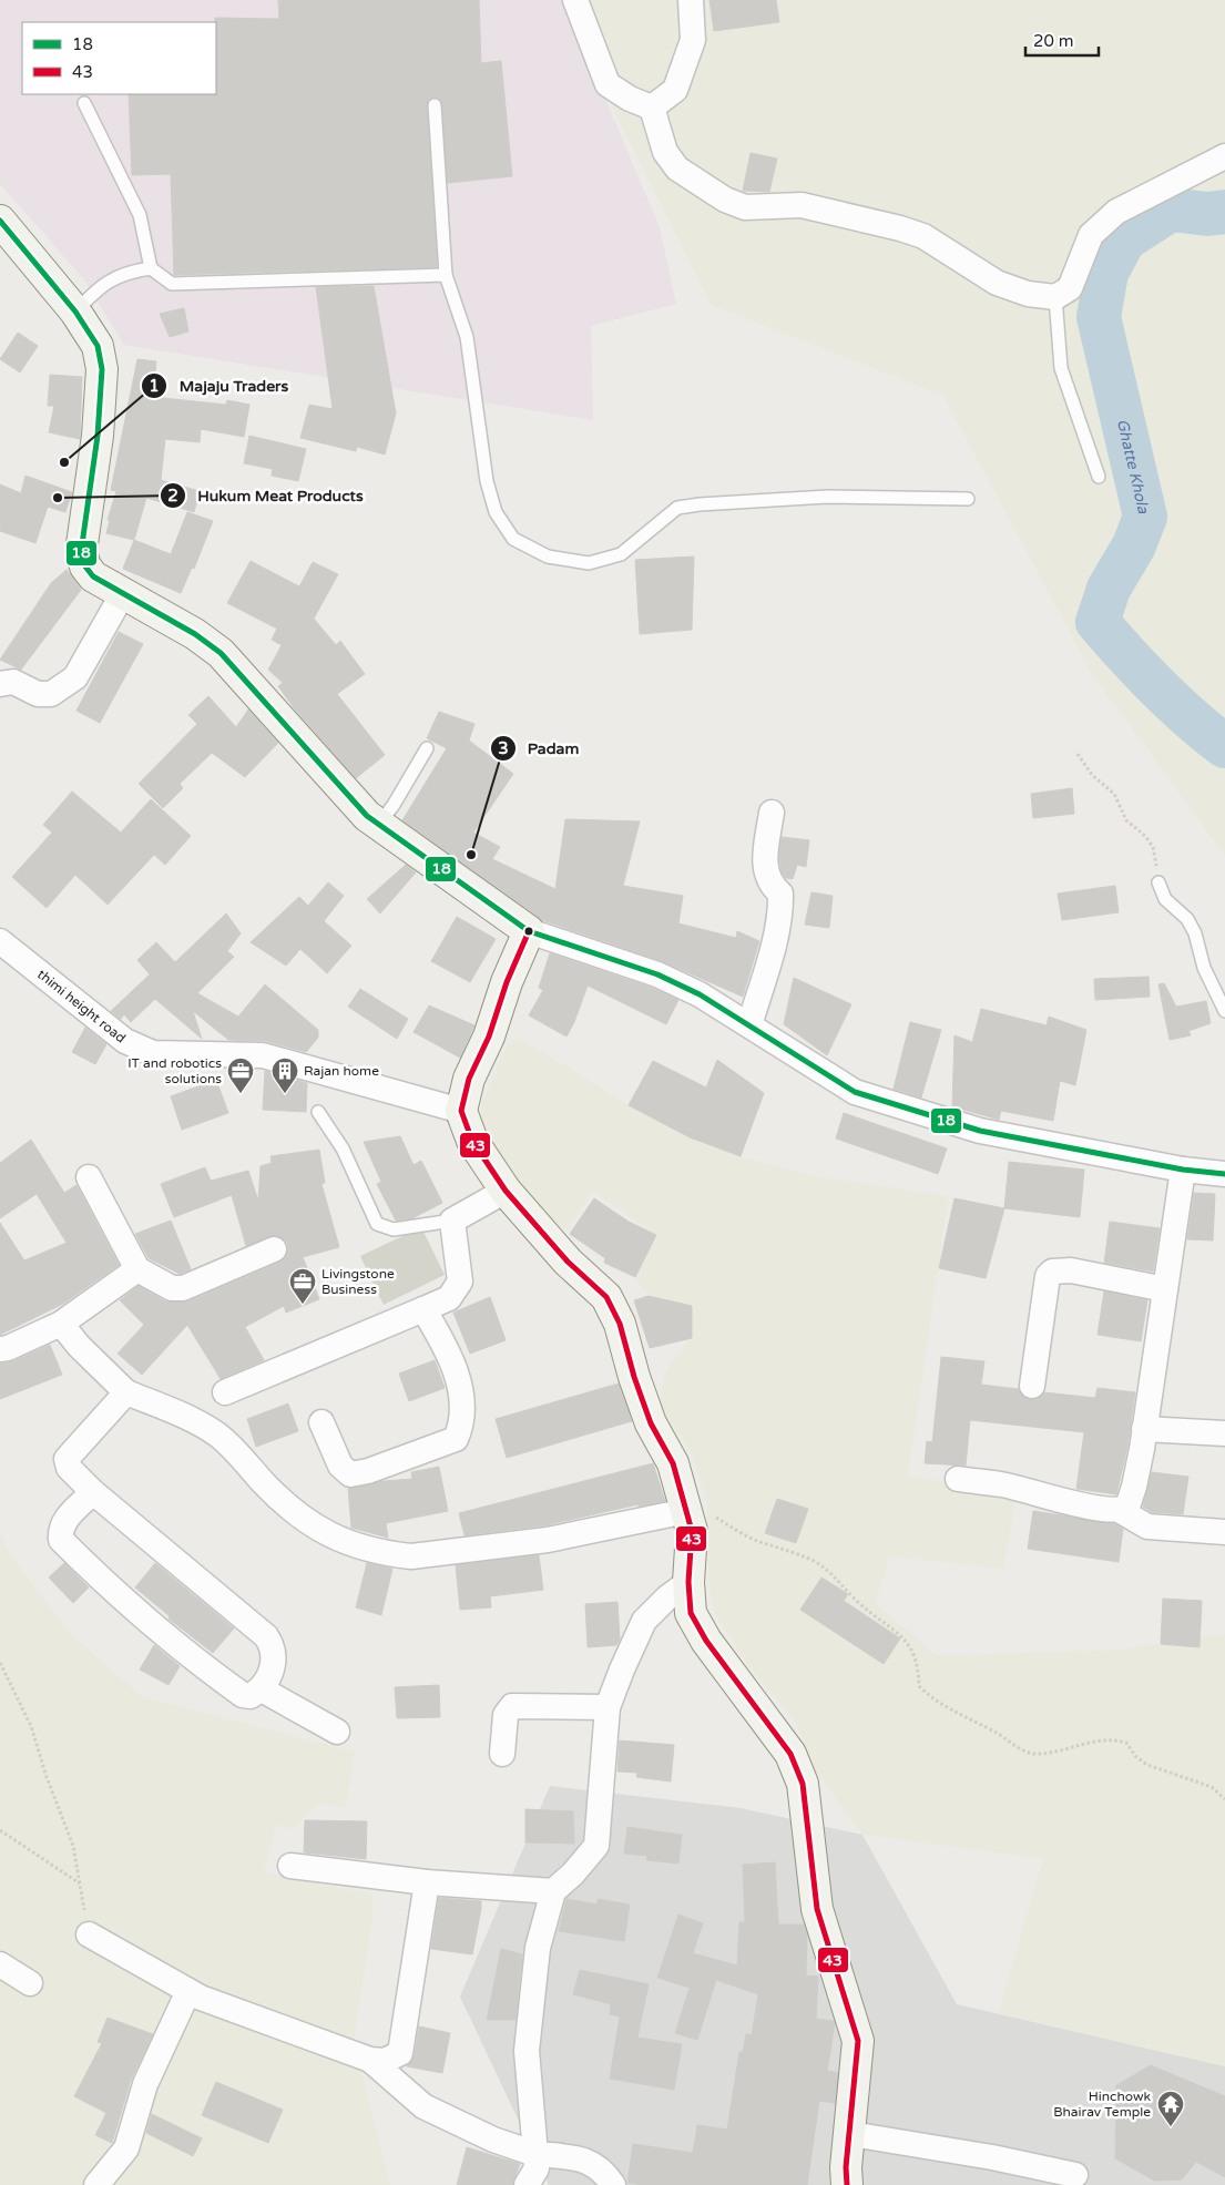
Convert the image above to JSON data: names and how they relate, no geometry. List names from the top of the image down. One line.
{"streets":{"street":["thimi height road"]},"water":["Ghatte Khola"],"places":{"other":["Majaju Traders","Hukum Meat Products","Padam"],"office":["IT and robotics solutions","Livingstone Business"],"building":["Rajan home"],"temple":["Hinchowk Bhairav Temple"]},"lines":["transit line 18","transit line 43"],"legend":["18","43"],"scale_bar":"20 m"}
